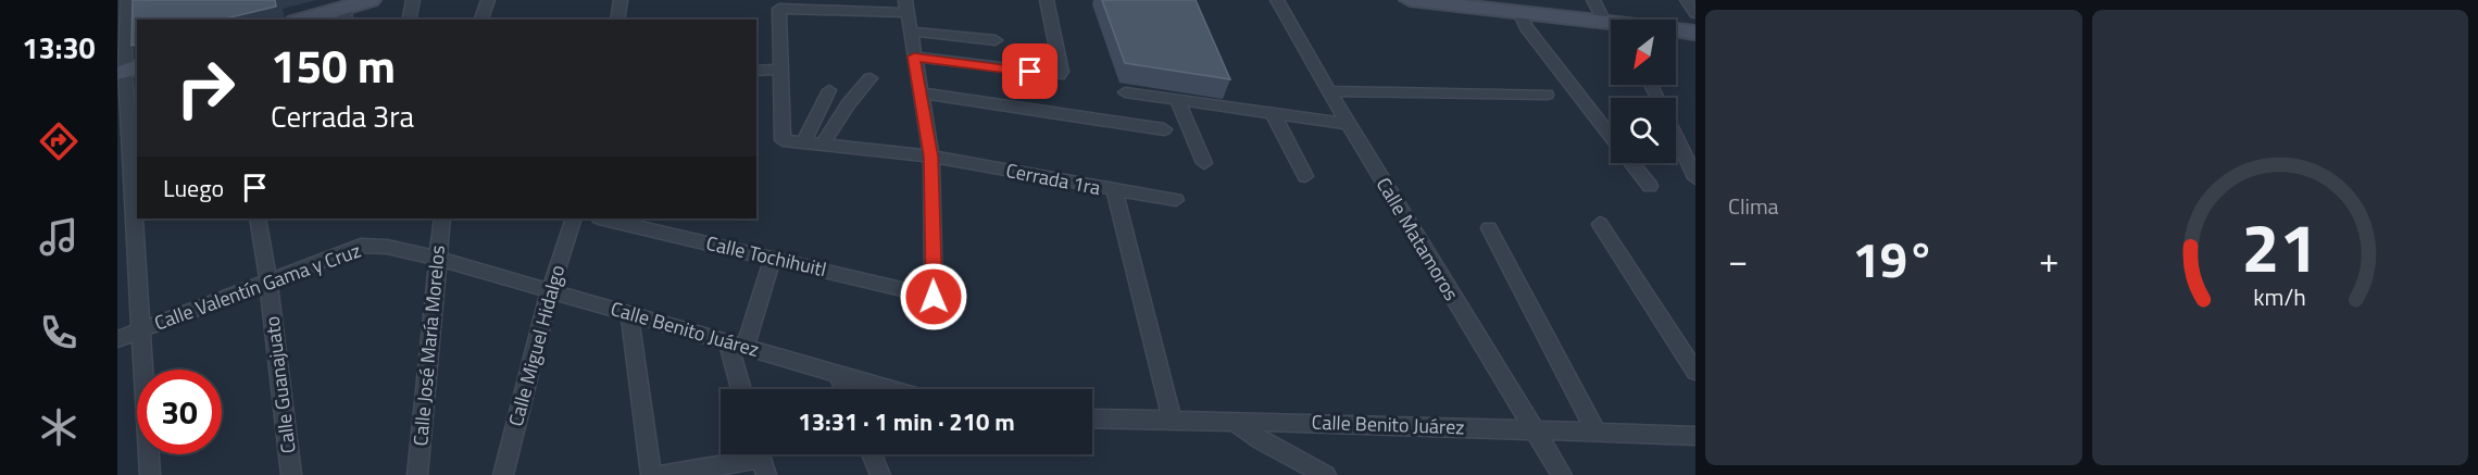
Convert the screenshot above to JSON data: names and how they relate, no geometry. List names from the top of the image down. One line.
{"streets":{"street":["Cerrada 1ra","Calle Matamoros","Calle Tochihuitl","Calle Valentín Gama y Cruz","Calle Benito Juárez","Calle José María Morelos","Calle Miguel Hidalgo","Calle Guanajuato"]},"crossings":[["Cerrada 1ra","Calle Tochihuitl"],["Calle Matamoros","Calle Benito Juárez"],["Calle Valentín Gama y Cruz","Calle Benito Juárez"],["Calle Valentín Gama y Cruz","Calle José María Morelos"],["Calle Valentín Gama y Cruz","Calle Guanajuato"],["Calle Benito Juárez","Calle José María Morelos"],["Calle Benito Juárez","Calle Miguel Hidalgo"]],"north":"bottom left","page":{"tabs":"13:30","tile":"Clima","turn":["150 m","Cerrada 3ra"],"then":"Luego","heat":["−","19°","+"],"limit":"30","trip":"13:31 · 1 min · 210 m","gauge":["21","km/h"]}}
